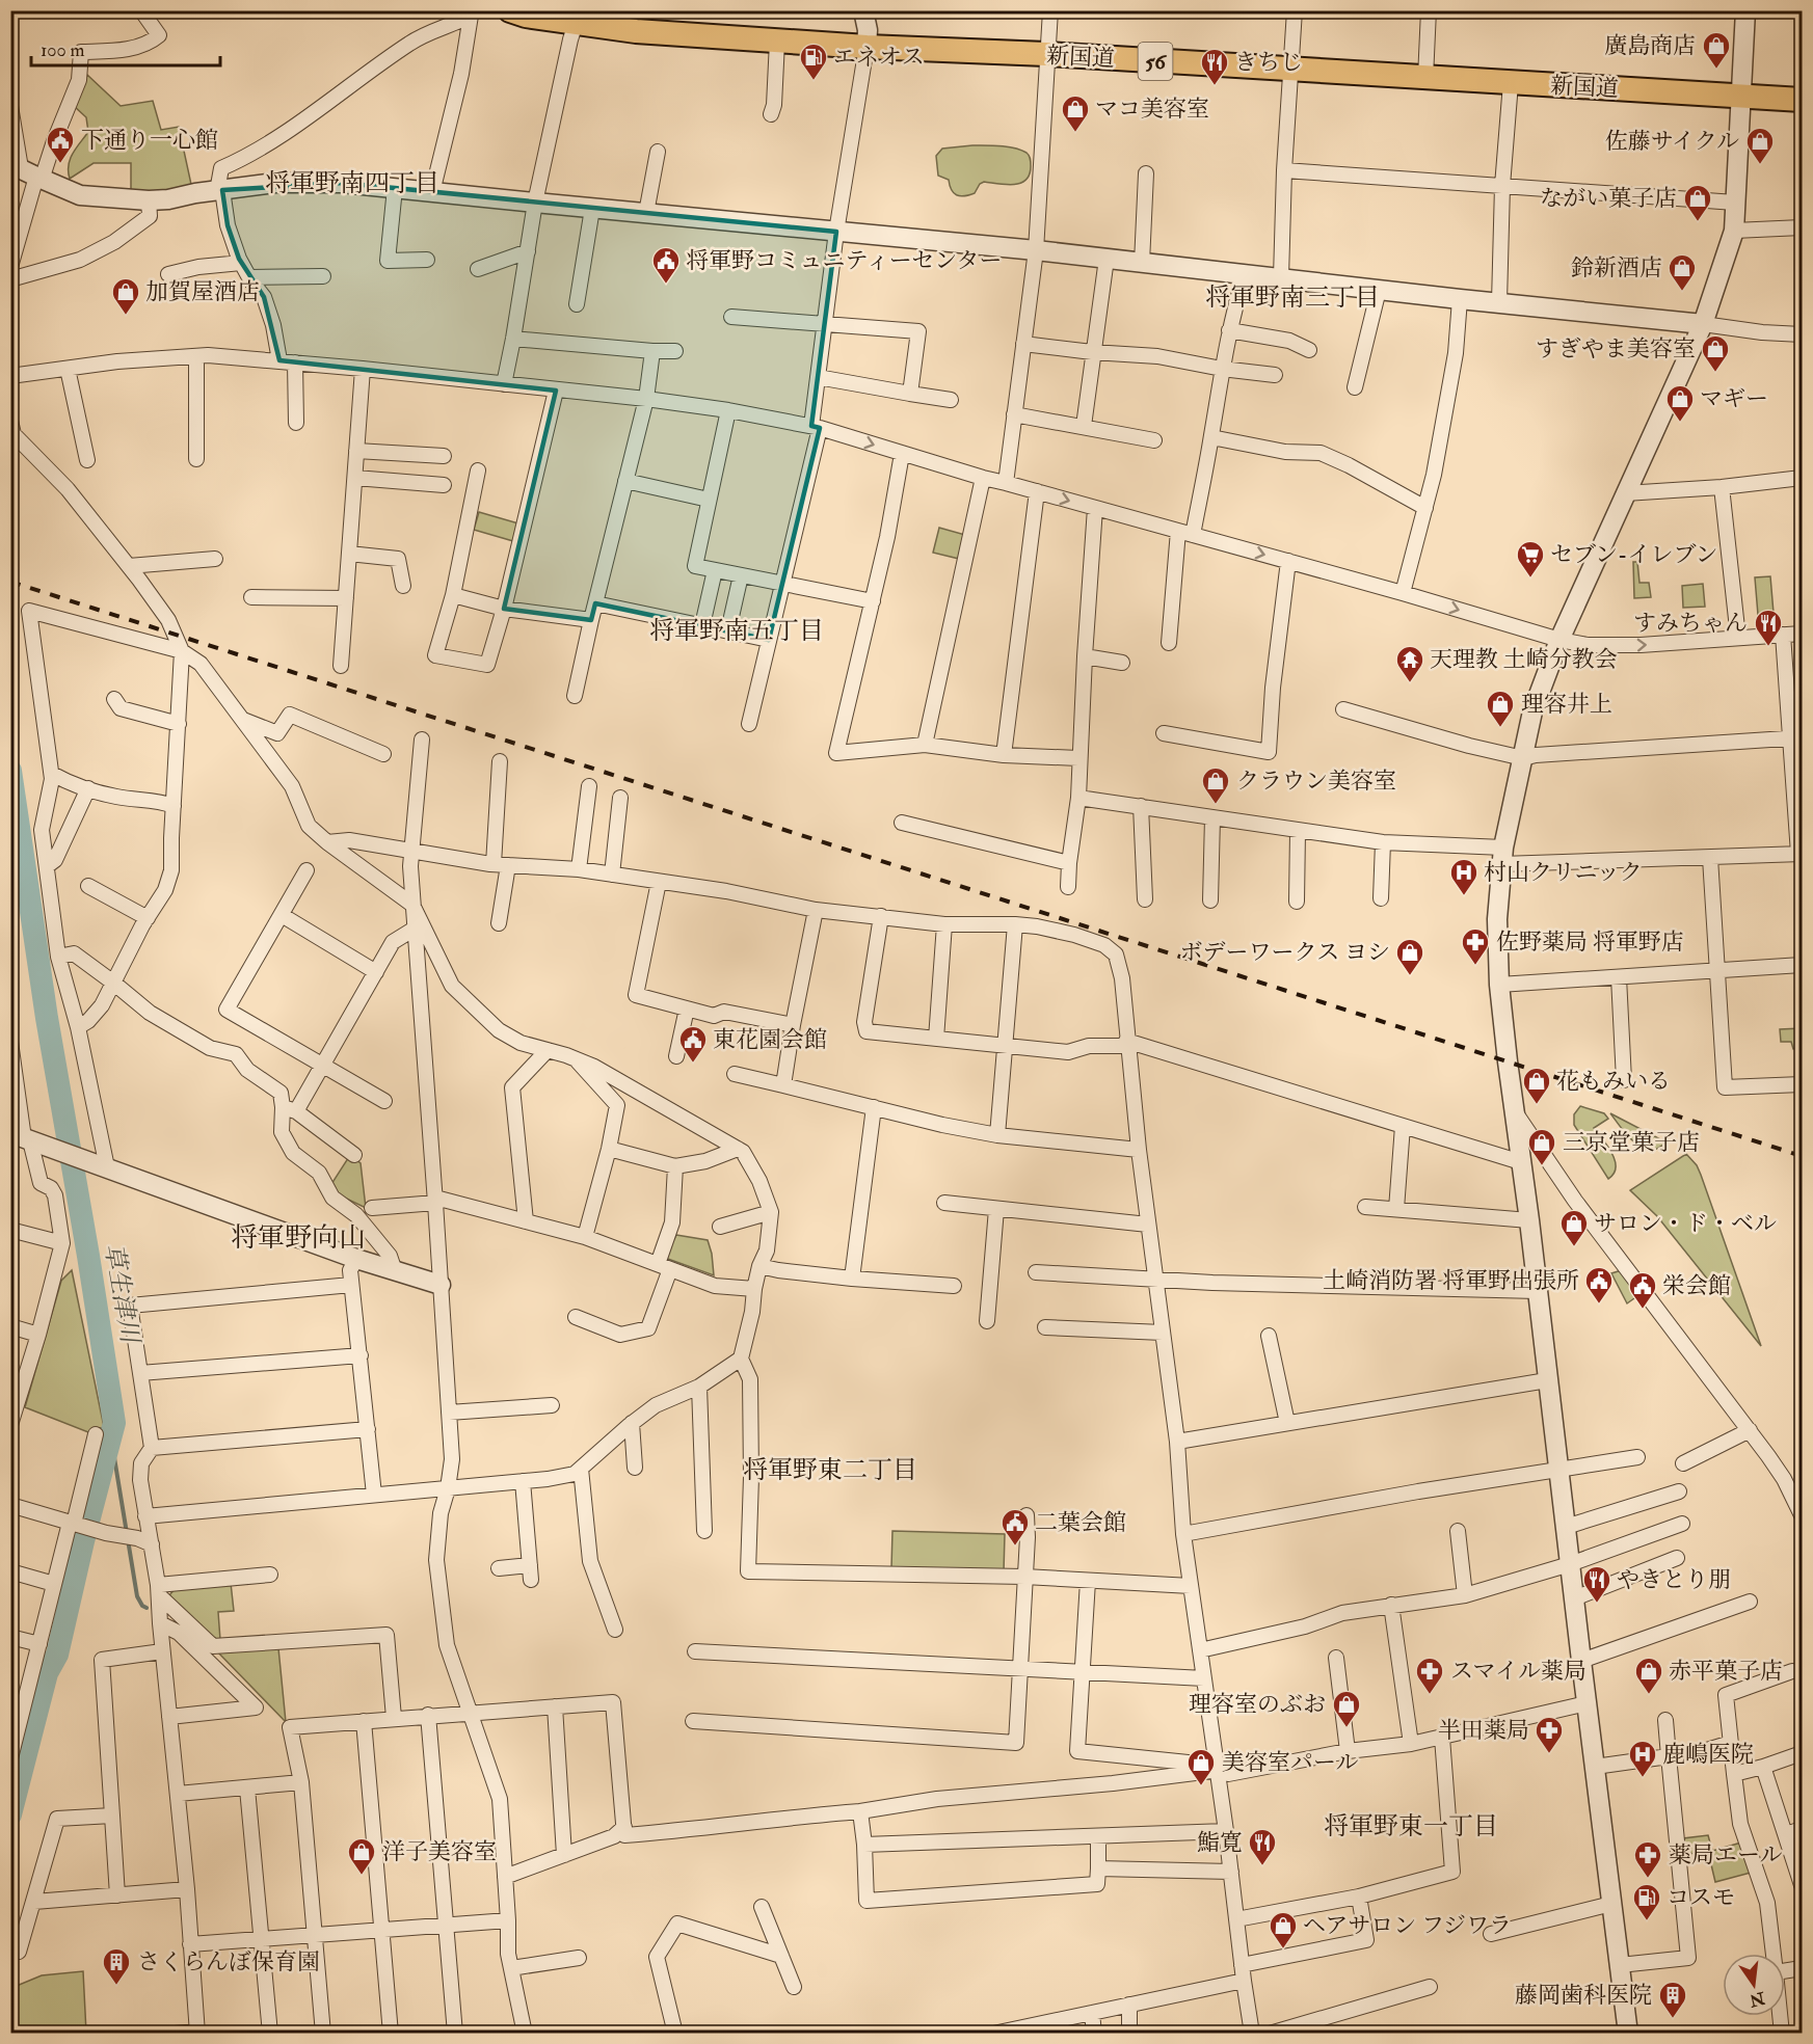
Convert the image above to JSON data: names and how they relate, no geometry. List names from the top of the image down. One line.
{"streets":{"main road":["新国道","56"]},"districts":["将軍野南四丁目","将軍野南三丁目","将軍野南五丁目","将軍野向山","将軍野東二丁目","将軍野東一丁目"],"water":["草生津川"],"places":{"shop":["廣島商店","マコ美容室","佐藤サイクル","ながい菓子店","鈴新酒店","加賀屋酒店","すぎやま美容室","マギー","理容井上","クラウン美容室","ボデーワークス ヨシ","花もみいる","三京堂菓子店","サロン・ド・ベル","赤平菓子店","理容室のぶお","美容室パール","洋子美容室","ヘアサロン フジワラ"],"fuel station":["エネオス","コスモ"],"restaurant":["きちじ","すみちゃん","やきとり朋","鮨寛"],"public building":["下通り一心館","将軍野コミュニティーセンター","東花園会館","土崎消防署 将軍野出張所","栄会館","二葉会館"],"supermarket":["セブン-イレブン"],"temple":["天理教 土崎分教会"],"hospital":["村山クリニック","鹿嶋医院"],"pharmacy":["佐野薬局 将軍野店","スマイル薬局","半田薬局","薬局エール"],"building":["さくらんぼ保育園","藤岡歯科医院"]},"scale_bar":"100 m","north":"bottom"}
